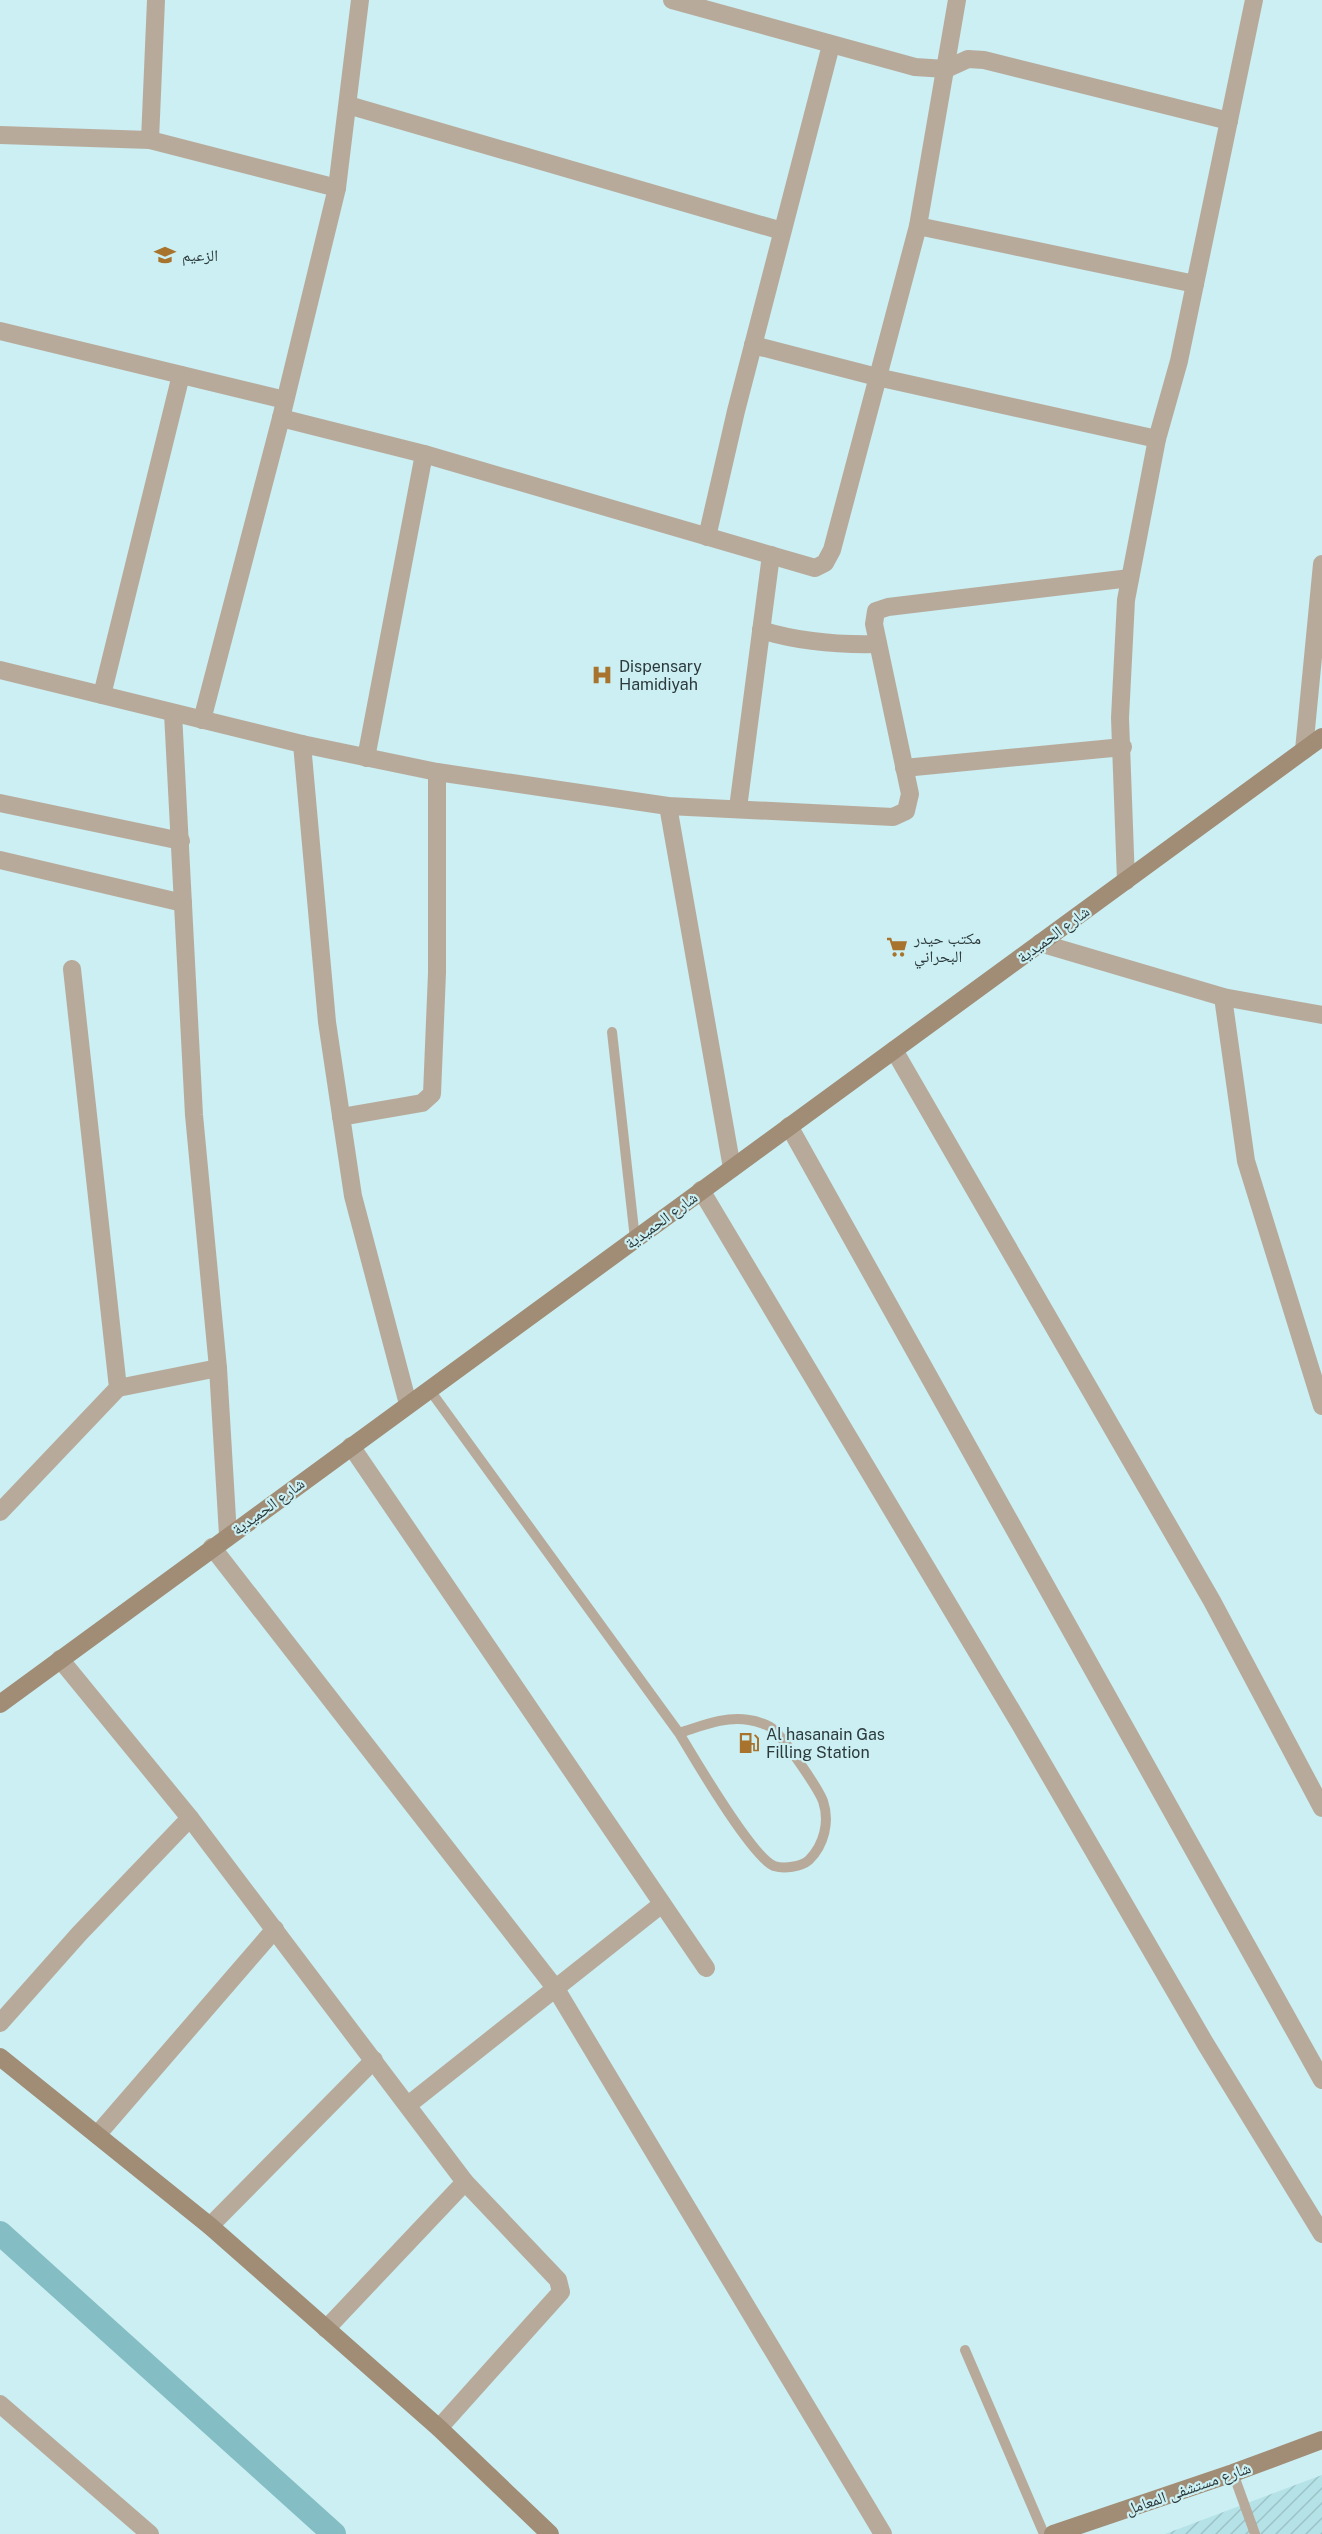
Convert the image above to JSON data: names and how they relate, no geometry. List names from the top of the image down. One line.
{"streets":{"street":["شارع الحميدية","شارع مستشفى المعامل"]},"places":{"school or university":["الزعيم"],"hospital":["Dispensary Hamidiyah"],"supermarket":["مكتب حيدر البحراني"],"fuel station":["Al hasanain Gas Filling Station"]}}
